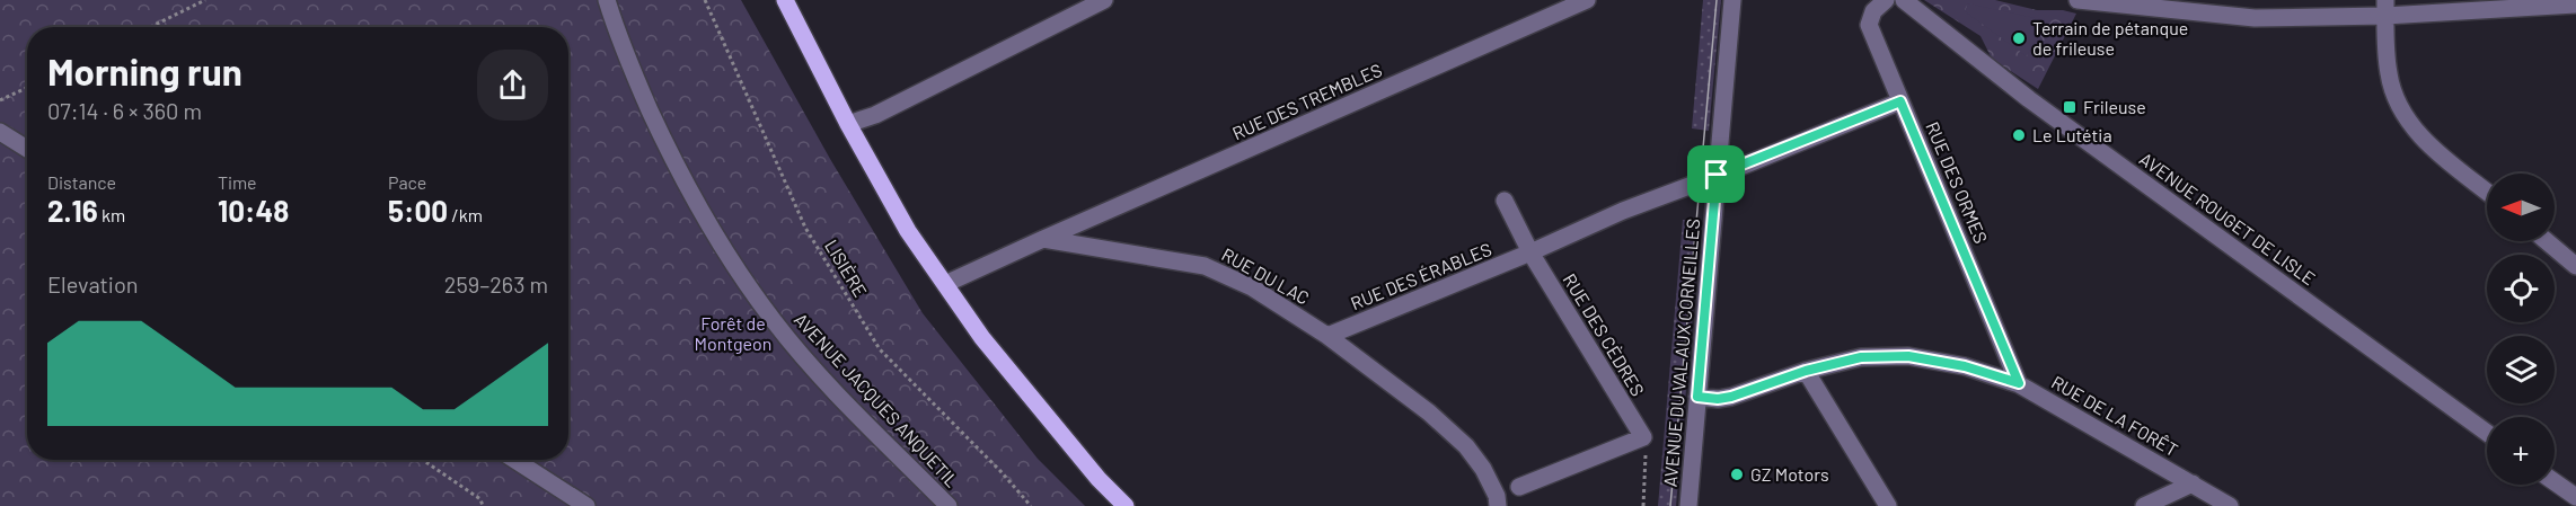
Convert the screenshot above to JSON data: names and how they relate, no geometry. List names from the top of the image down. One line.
{"streets":{"street":["RUE DES TREMBLES","RUE DES ORMES","AVENUE ROUGET DE LISLE","RUE DU LAC","RUE DES ÉRABLES","RUE DES CÈDRES","AVENUE DU VAL AUX CORNEILLES","AVENUE JACQUES ANQUETIL","RUE DE LA FORÊT"],"path":["LISIÈRE"]},"crossings":[["RUE DES TREMBLES","RUE DU LAC"],["RUE DES ORMES","RUE DES ÉRABLES"],["RUE DES ORMES","RUE DE LA FORÊT"],["RUE DU LAC","RUE DES ÉRABLES"],["RUE DES ÉRABLES","RUE DES CÈDRES"],["RUE DES ÉRABLES","AVENUE DU VAL AUX CORNEILLES"],["AVENUE DU VAL AUX CORNEILLES","RUE DE LA FORÊT"]],"parks":["Forêt de Montgeon"],"places":{"other":["Terrain de pétanque de frileuse","Le Lutétia","GZ Motors"],"transit":["Frileuse"]},"north":"left","page":{"heading":["Morning run","07:14 · 6 × 360 m"],"stats":[["Distance","2.16 km"],["Time","10:48"],["Pace","5:00 /km"]],"map_buttons":"+","chart":["Elevation","259–263 m"]}}
